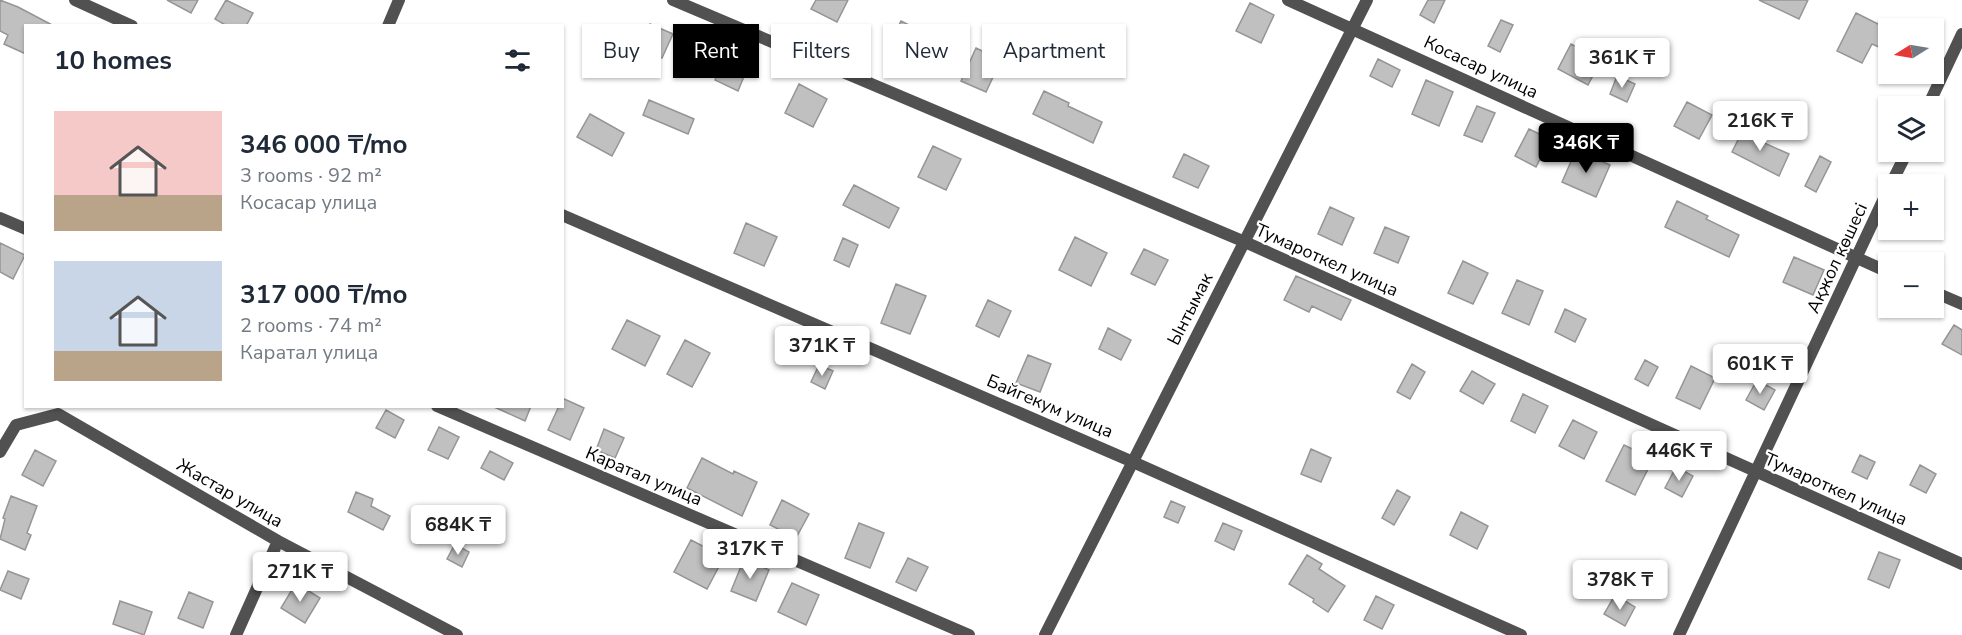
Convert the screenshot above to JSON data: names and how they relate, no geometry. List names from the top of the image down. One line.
{"streets":{"street":["Косасар улица","Ақжол көшесі","Тумароткел улица","Ынтымак","Байгекум улица","Каратал улица","Жастар улица"]},"crossings":[["Косасар улица","Ақжол көшесі"],["Косасар улица","Ынтымак"],["Ақжол көшесі","Тумароткел улица"],["Тумароткел улица","Ынтымак"],["Ынтымак","Байгекум улица"]],"north":"left","page":{"map_buttons":["+","−"],"chip":["Buy","Rent","Filters","New","Apartment"],"heading":"10 homes","price":["361K ₸","216K ₸","346K ₸","371K ₸","601K ₸","446K ₸","684K ₸","317K ₸","271K ₸","378K ₸"],"list":[{"name":"346 000 ₸/mo","note":"3 rooms · 92 m² · Косасар улица"},{"name":"317 000 ₸/mo","note":"2 rooms · 74 m² · Каратал улица"}]}}
